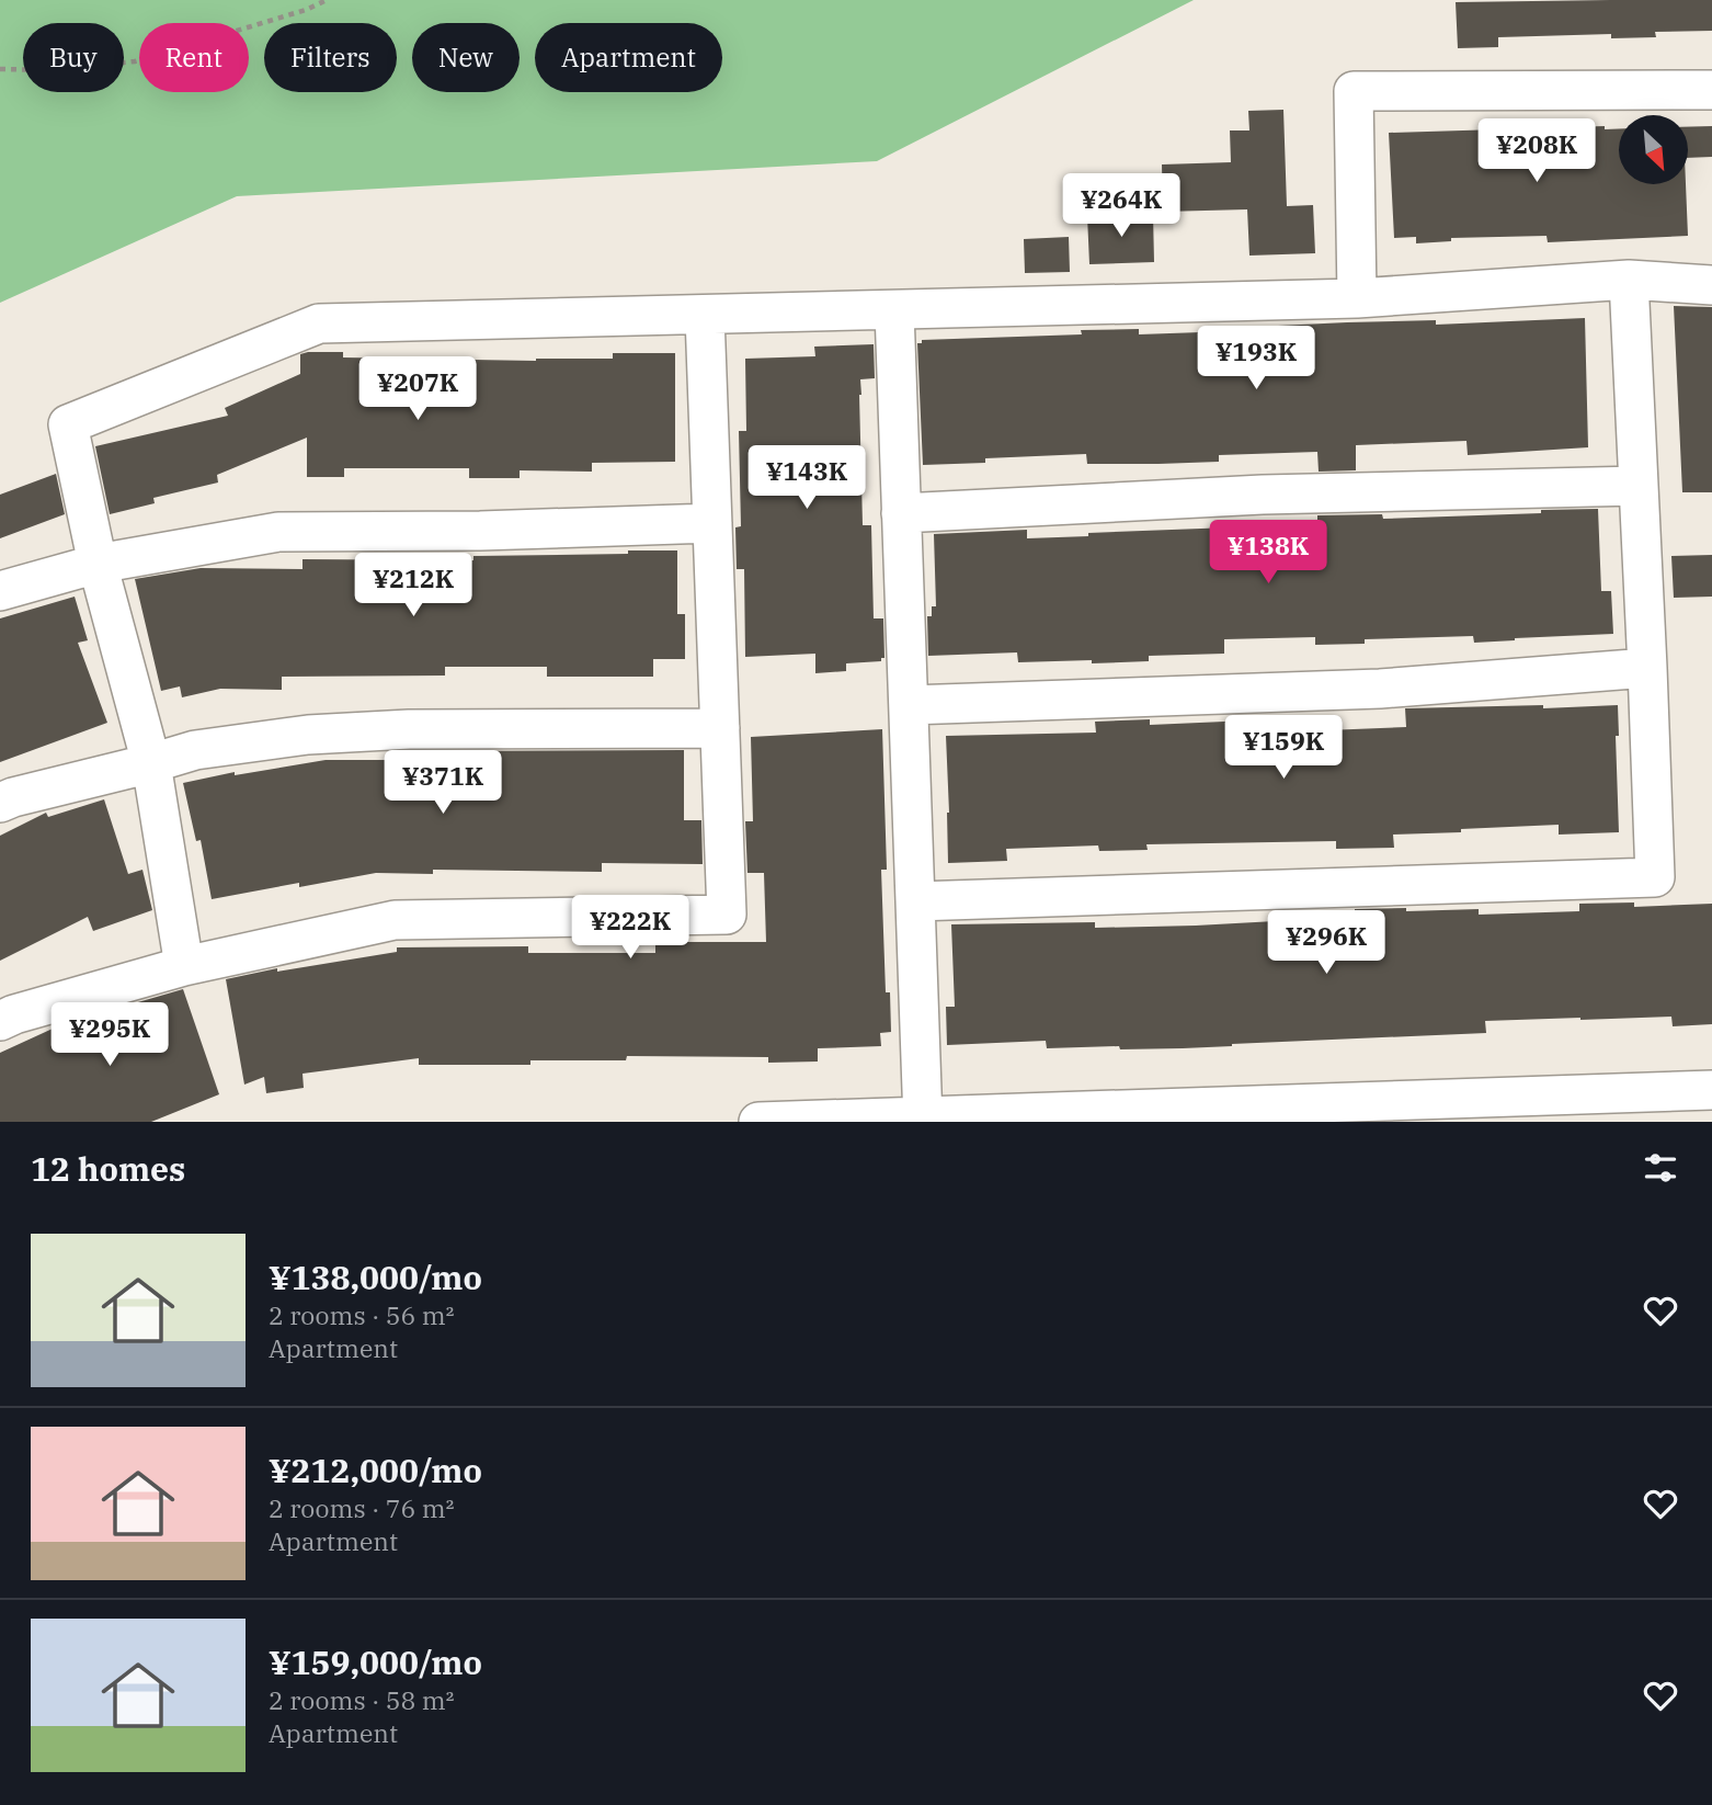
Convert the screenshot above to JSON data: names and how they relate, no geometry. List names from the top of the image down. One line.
{"north":"bottom right","page":{"chip":["Buy","Rent","Filters","New","Apartment"],"price":["¥208K","¥264K","¥193K","¥207K","¥143K","¥138K","¥212K","¥159K","¥371K","¥222K","¥296K","¥295K"],"heading":"12 homes","list":[{"name":"¥138,000/mo","note":"2 rooms · 56 m² · Apartment"},{"name":"¥212,000/mo","note":"2 rooms · 76 m² · Apartment"},{"name":"¥159,000/mo","note":"2 rooms · 58 m² · Apartment"}]}}
